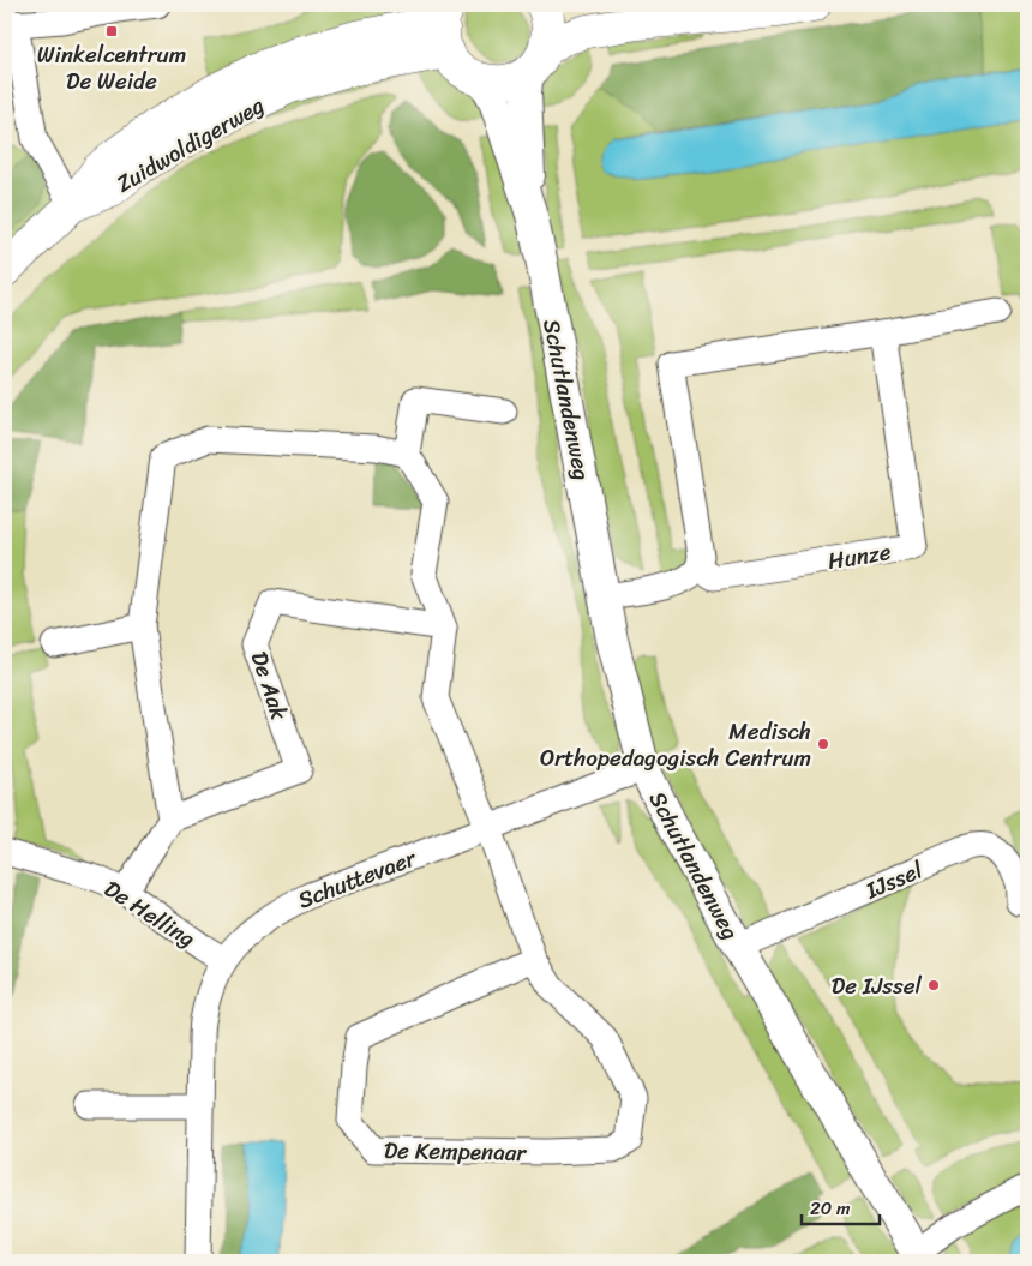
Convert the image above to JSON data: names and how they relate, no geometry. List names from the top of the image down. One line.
{"streets":{"main road":["Zuidwoldigerweg"],"street":["Schutlandenweg","Hunze","De Aak","Schuttevaer","IJssel","De Helling","De Kempenaar"]},"crossings":[["Schutlandenweg","Schuttevaer"],["Schutlandenweg","IJssel"],["Schuttevaer","De Helling"],["Schuttevaer","De Kempenaar"]],"places":{"transit":["Winkelcentrum De Weide"],"other":["Medisch Orthopedagogisch Centrum","De IJssel"]},"scale_bar":"20 m"}
